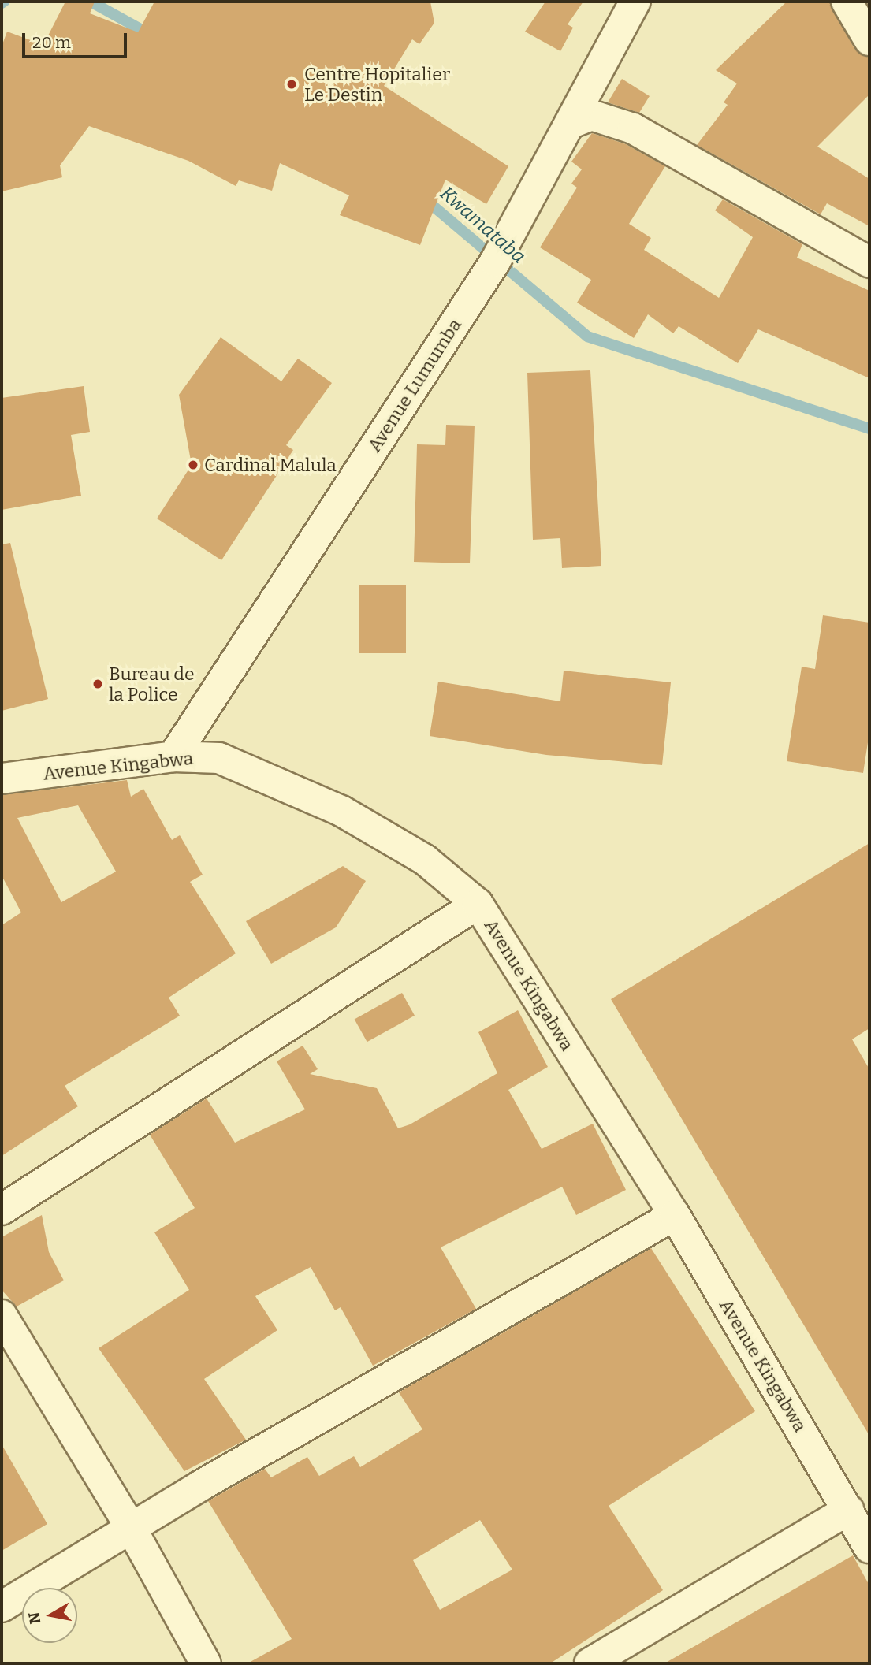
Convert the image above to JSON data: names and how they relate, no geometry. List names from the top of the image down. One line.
{"streets":{"street":["Avenue Lumumba","Avenue Kingabwa"]},"crossings":[["Avenue Lumumba","Avenue Kingabwa"]],"water":["Kwamataba"],"places":["Centre Hopitalier Le Destin","Cardinal Malula","Bureau de la Police"],"scale_bar":"20 m","north":"left"}
